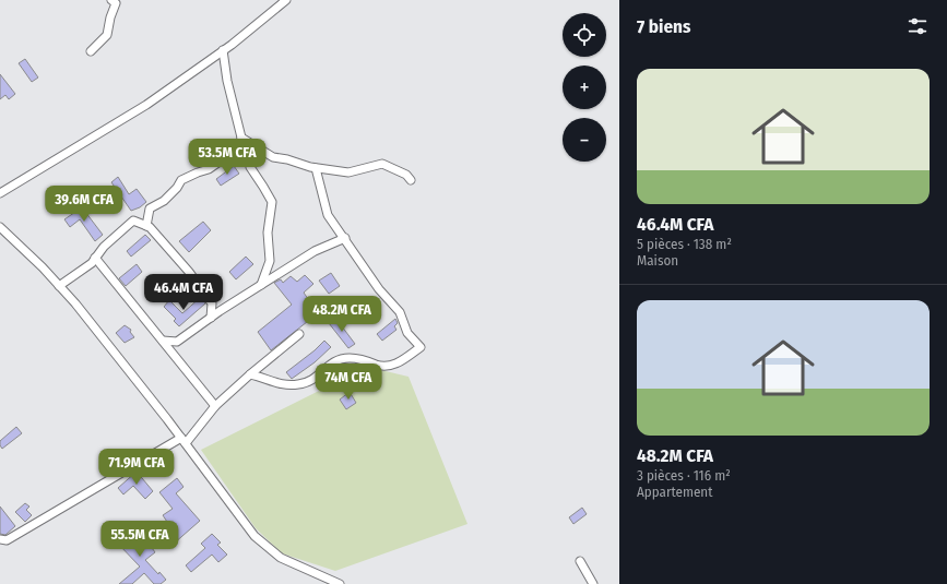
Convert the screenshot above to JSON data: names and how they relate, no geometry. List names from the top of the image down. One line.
{"page":{"heading":"7 biens","map_buttons":["+","−"],"list":[{"name":"46.4M CFA","note":"5 pièces · 138 m² · Maison"},{"name":"48.2M CFA","note":"3 pièces · 116 m² · Appartement"}],"price":["53.5M CFA","39.6M CFA","46.4M CFA","48.2M CFA","74M CFA","71.9M CFA","55.5M CFA"]}}
